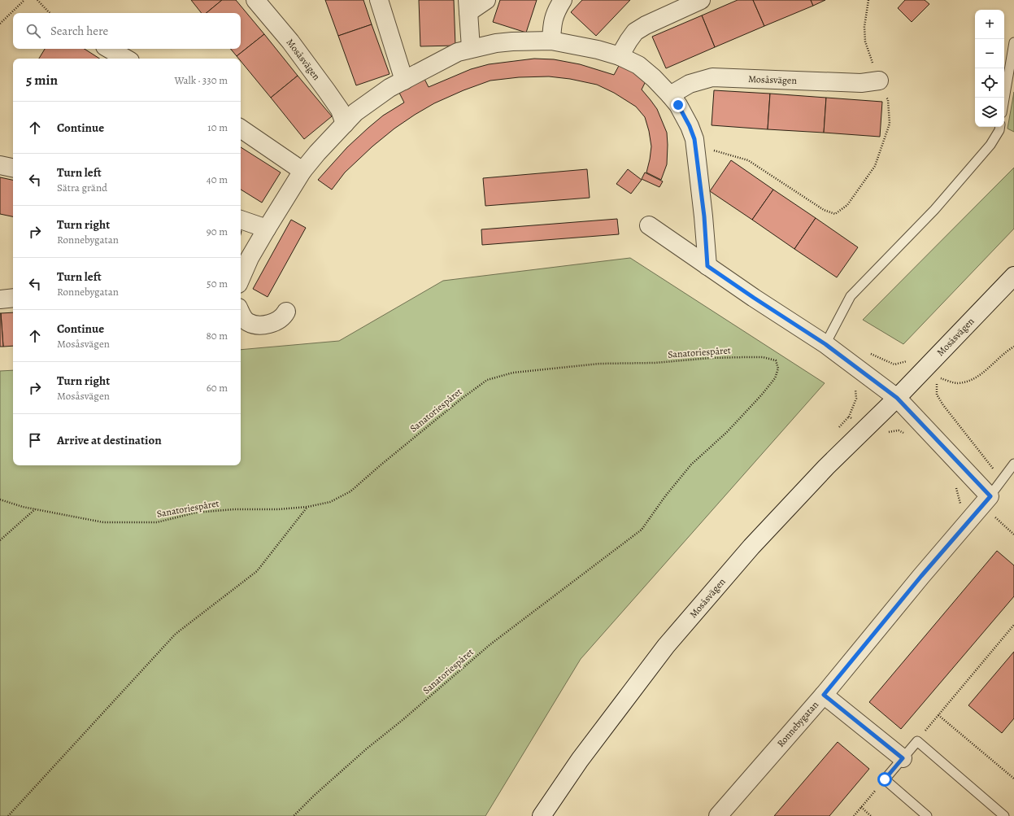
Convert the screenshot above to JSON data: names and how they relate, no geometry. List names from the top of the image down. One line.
{"streets":{"street":["Mosåsvägen","Ronnebygatan"],"path":["Sanatoriespåret"]},"page":{"map_buttons":["+","−"],"search":"Search here","heading":["5 min","Walk · 330 m"],"list":[["Continue","10 m"],["Turn left","Sätra gränd","40 m"],["Turn right","Ronnebygatan","90 m"],["Turn left","Ronnebygatan","50 m"],["Continue","Mosåsvägen","80 m"],["Turn right","Mosåsvägen","60 m"],"Arrive at destination"]}}
